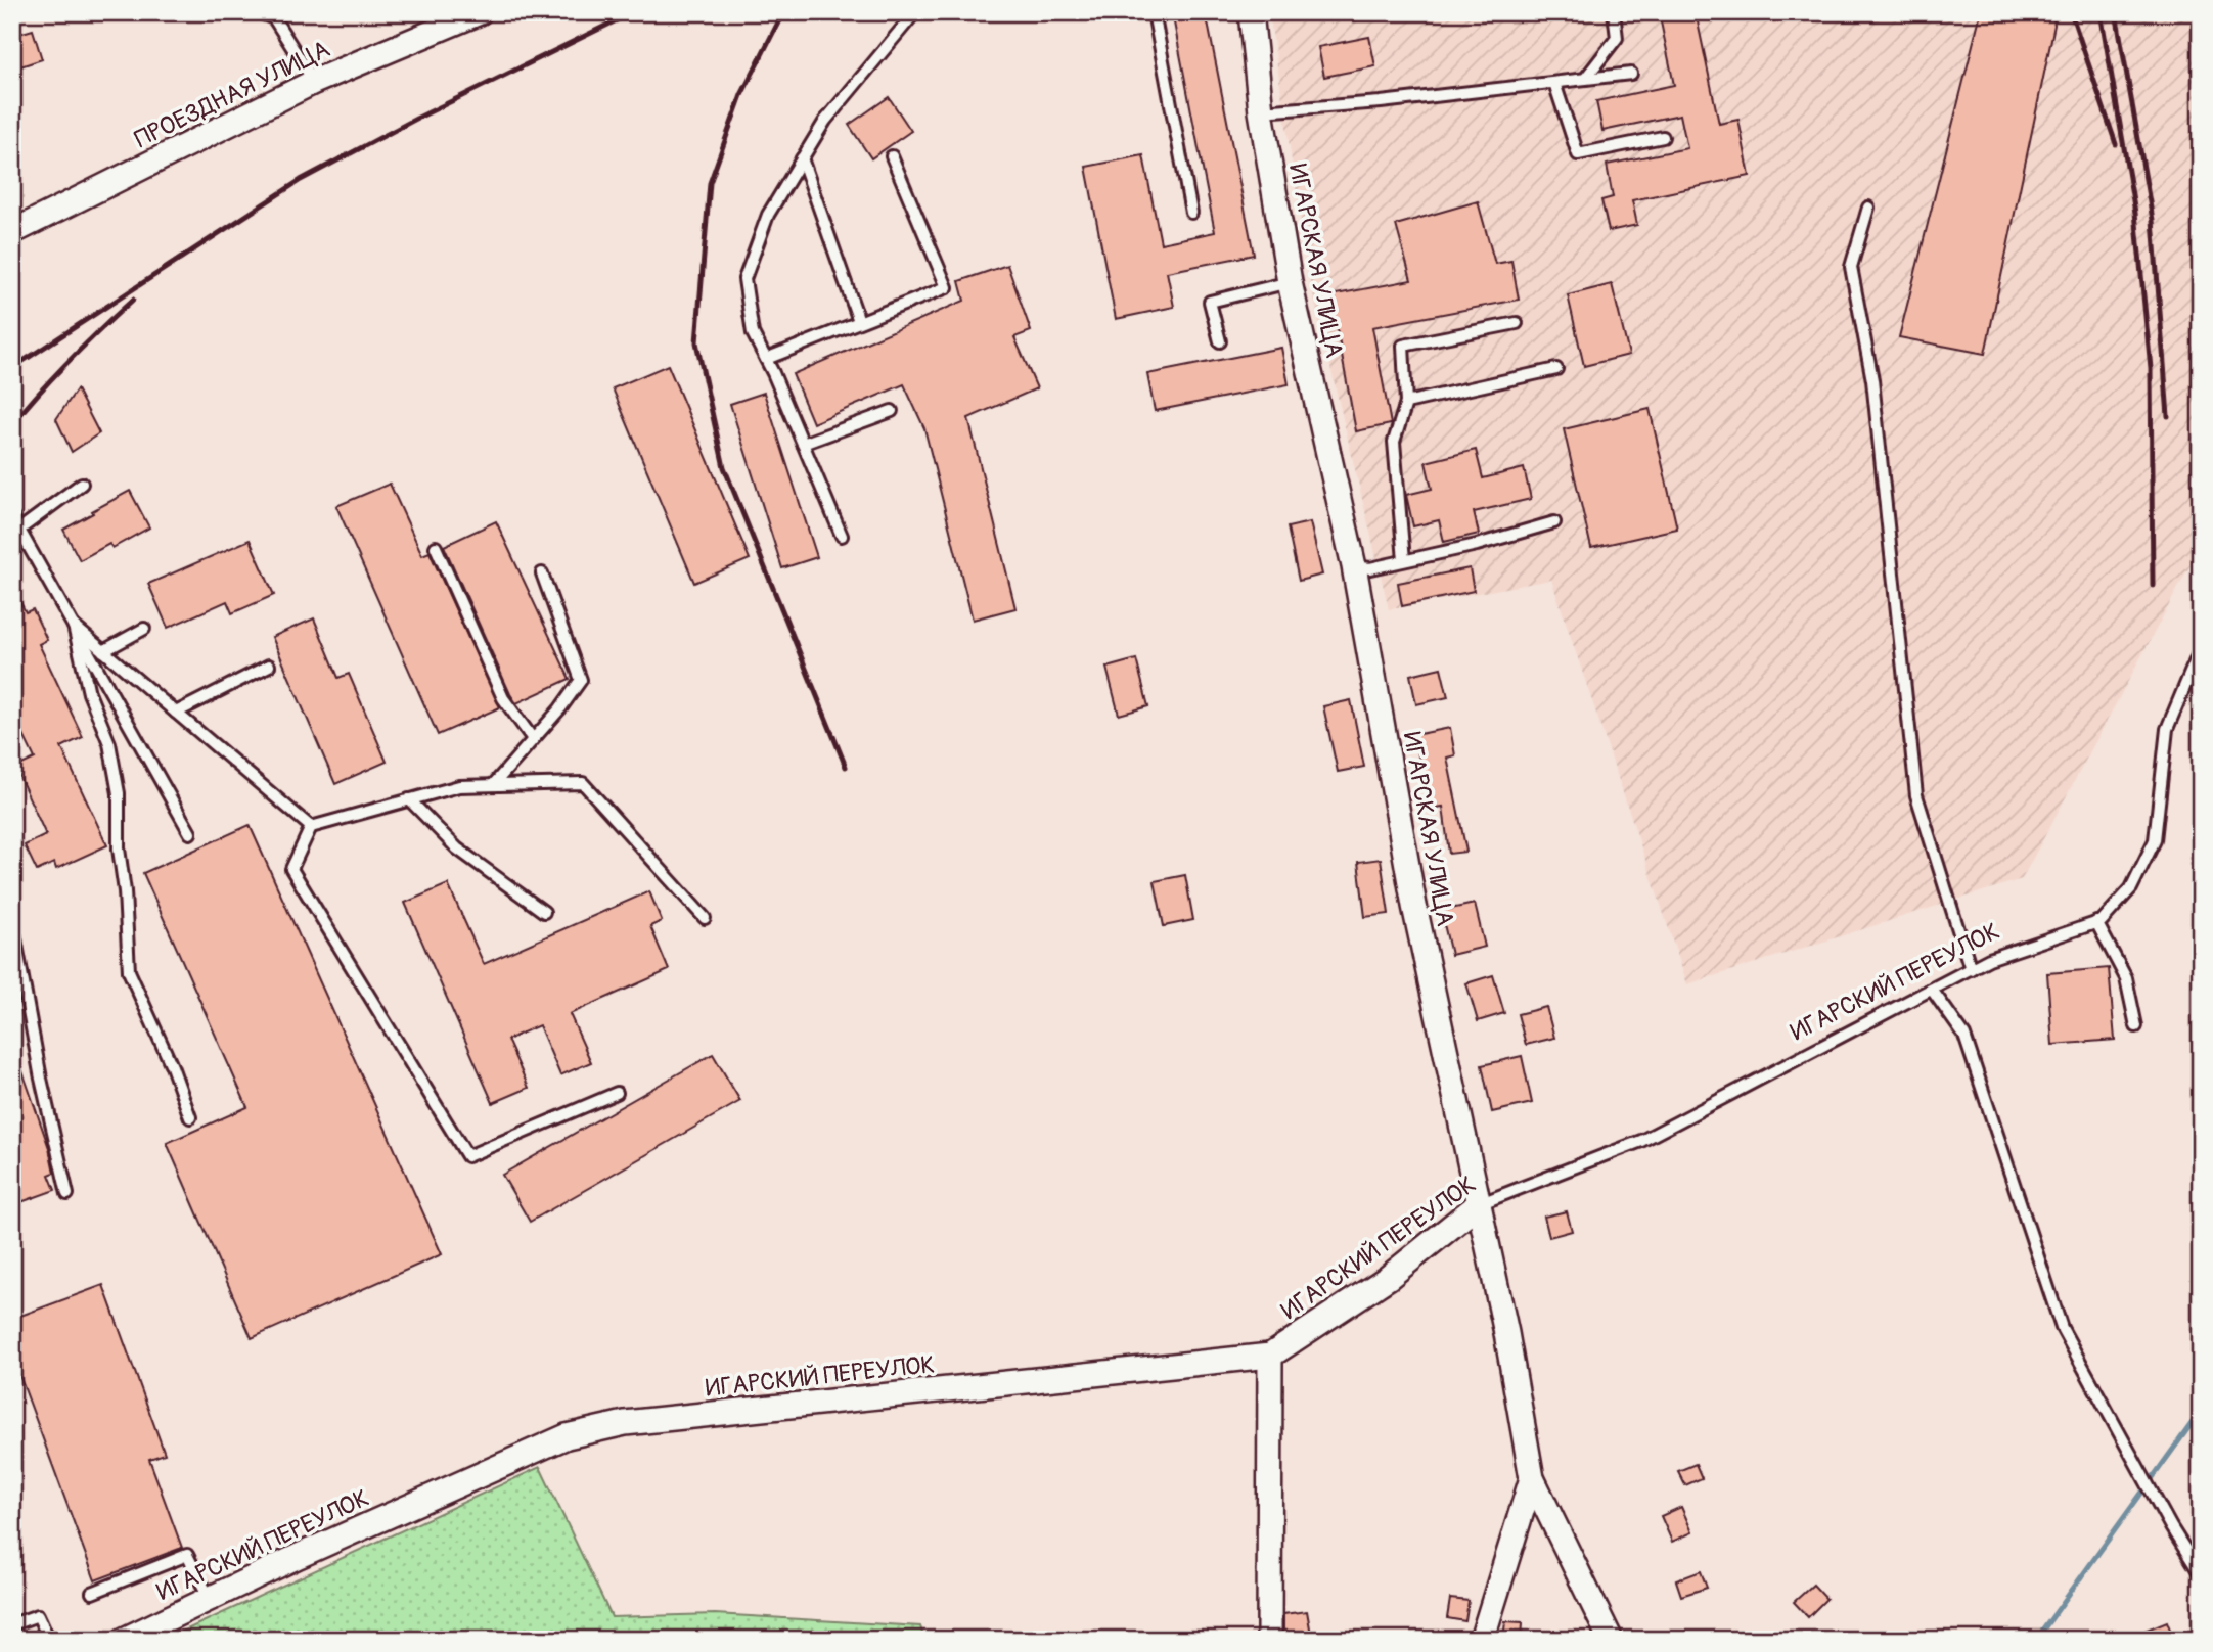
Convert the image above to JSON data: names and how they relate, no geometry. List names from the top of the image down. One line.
{"streets":{"street":["ПРОЕЗДНАЯ УЛИЦА","ИГАРСКАЯ УЛИЦА","ИГАРСКИЙ ПЕРЕУЛОК"]},"crossings":[["ИГАРСКАЯ УЛИЦА","ИГАРСКИЙ ПЕРЕУЛОК"]]}
